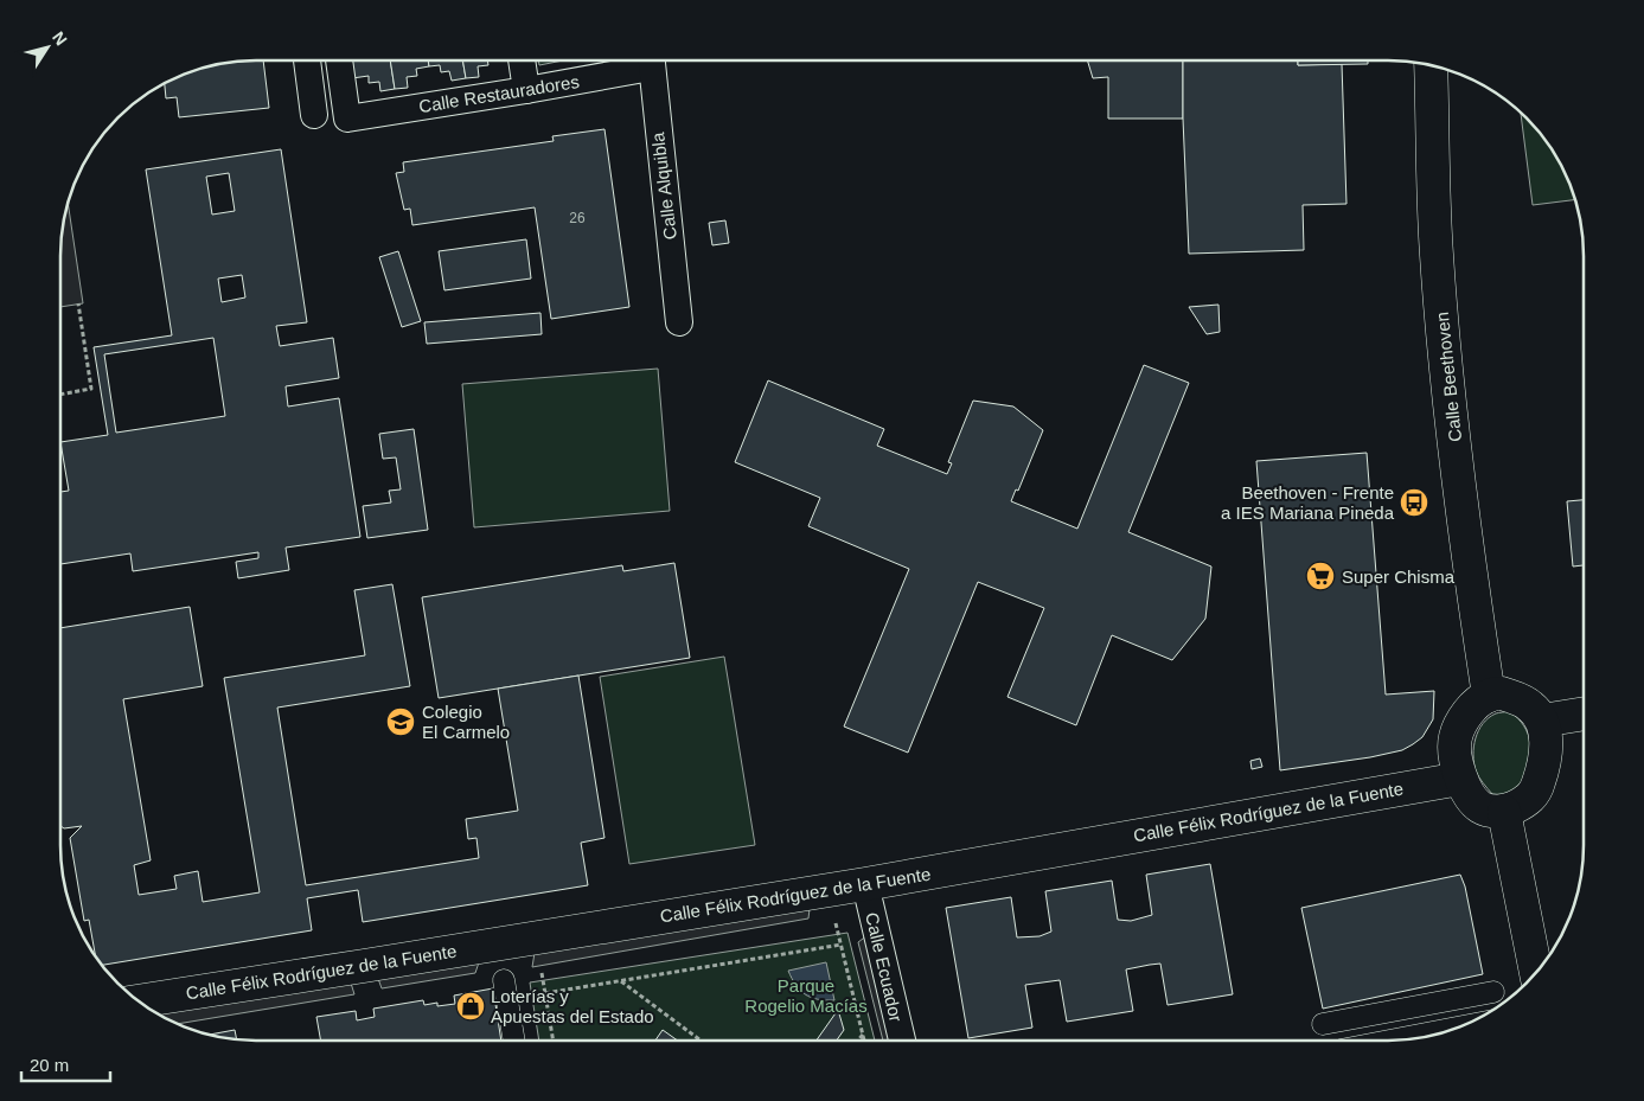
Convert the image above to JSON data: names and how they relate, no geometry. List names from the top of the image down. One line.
{"streets":{"street":["Calle Restauradores","Calle Alquibla","Calle Beethoven","Calle Félix Rodríguez de la Fuente","Calle Ecuador"]},"crossings":[["Calle Beethoven","Calle Félix Rodríguez de la Fuente"],["Calle Félix Rodríguez de la Fuente","Calle Ecuador"]],"parks":["Parque Rogelio Macías"],"places":{"bus stop":["Beethoven - Frente a IES Mariana Pineda"],"supermarket":["Super Chisma"],"school or university":["Colegio El Carmelo"],"shop":["Loterías y Apuestas del Estado"]},"house_numbers":["26"],"scale_bar":"20 m","north":"top right"}
